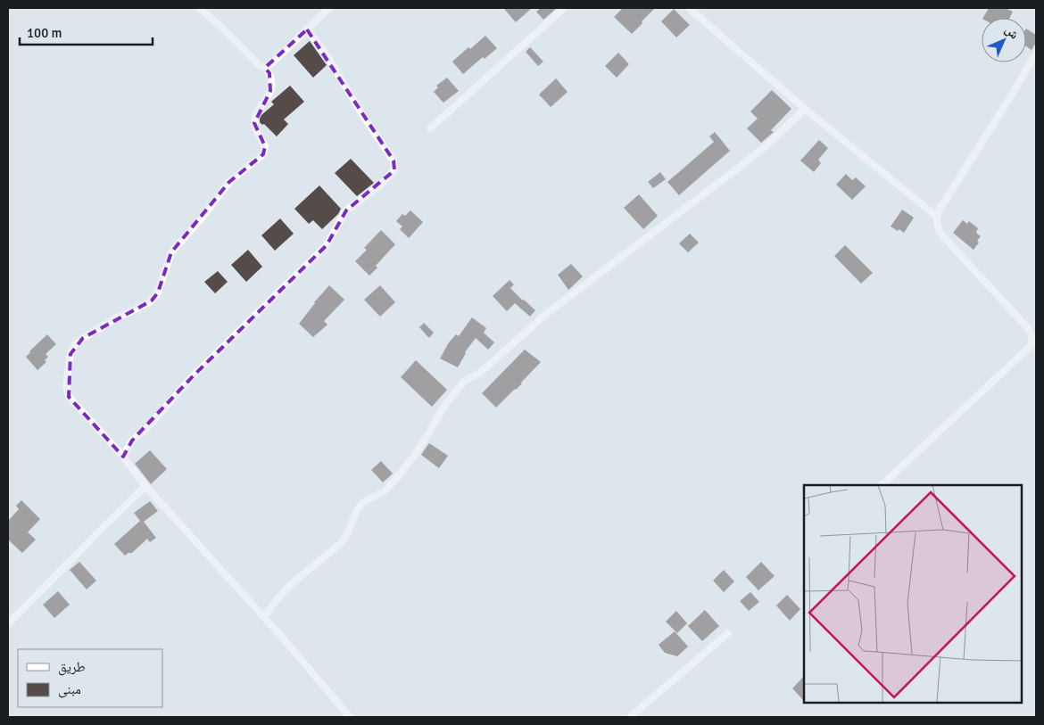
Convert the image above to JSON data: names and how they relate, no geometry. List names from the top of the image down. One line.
{"legend":["طريق","مبنى"],"scale_bar":"100 m","north":"top right"}
